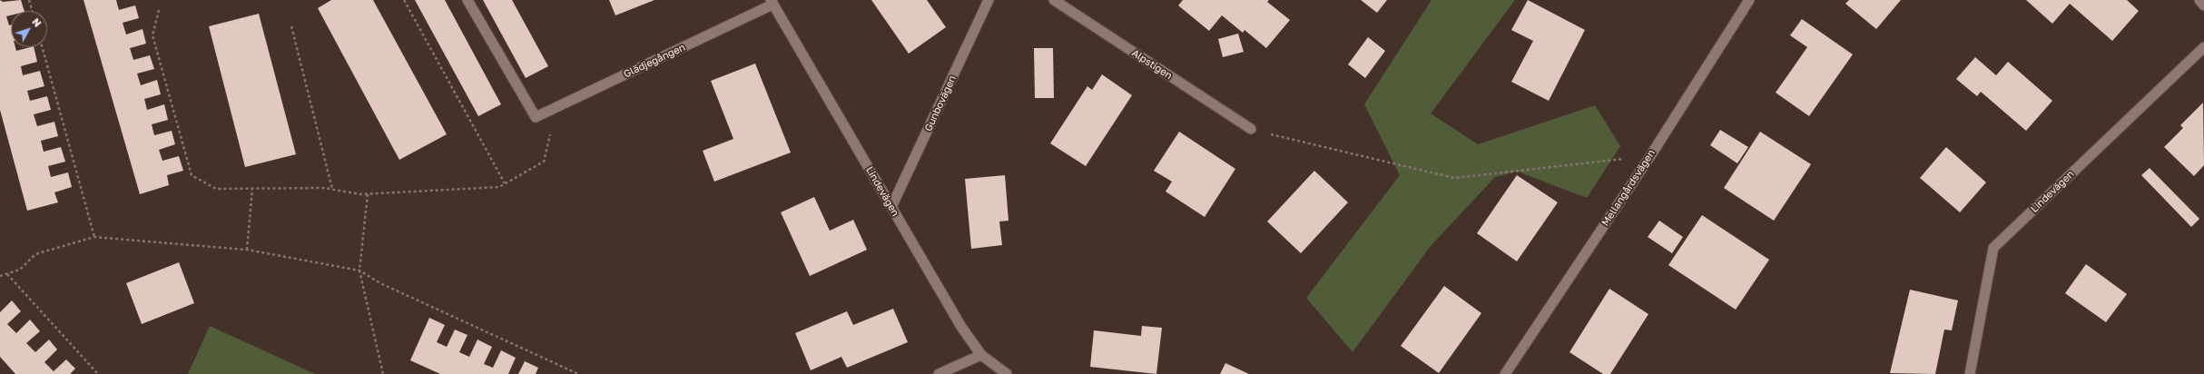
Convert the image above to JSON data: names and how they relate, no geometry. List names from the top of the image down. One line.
{"streets":{"street":["Glädjegången","Alpstigen","Gunbovägen","Mellangårdsvägen","Lindevägen"]},"crossings":[["Glädjegången","Lindevägen"],["Gunbovägen","Lindevägen"]],"north":"top right"}
